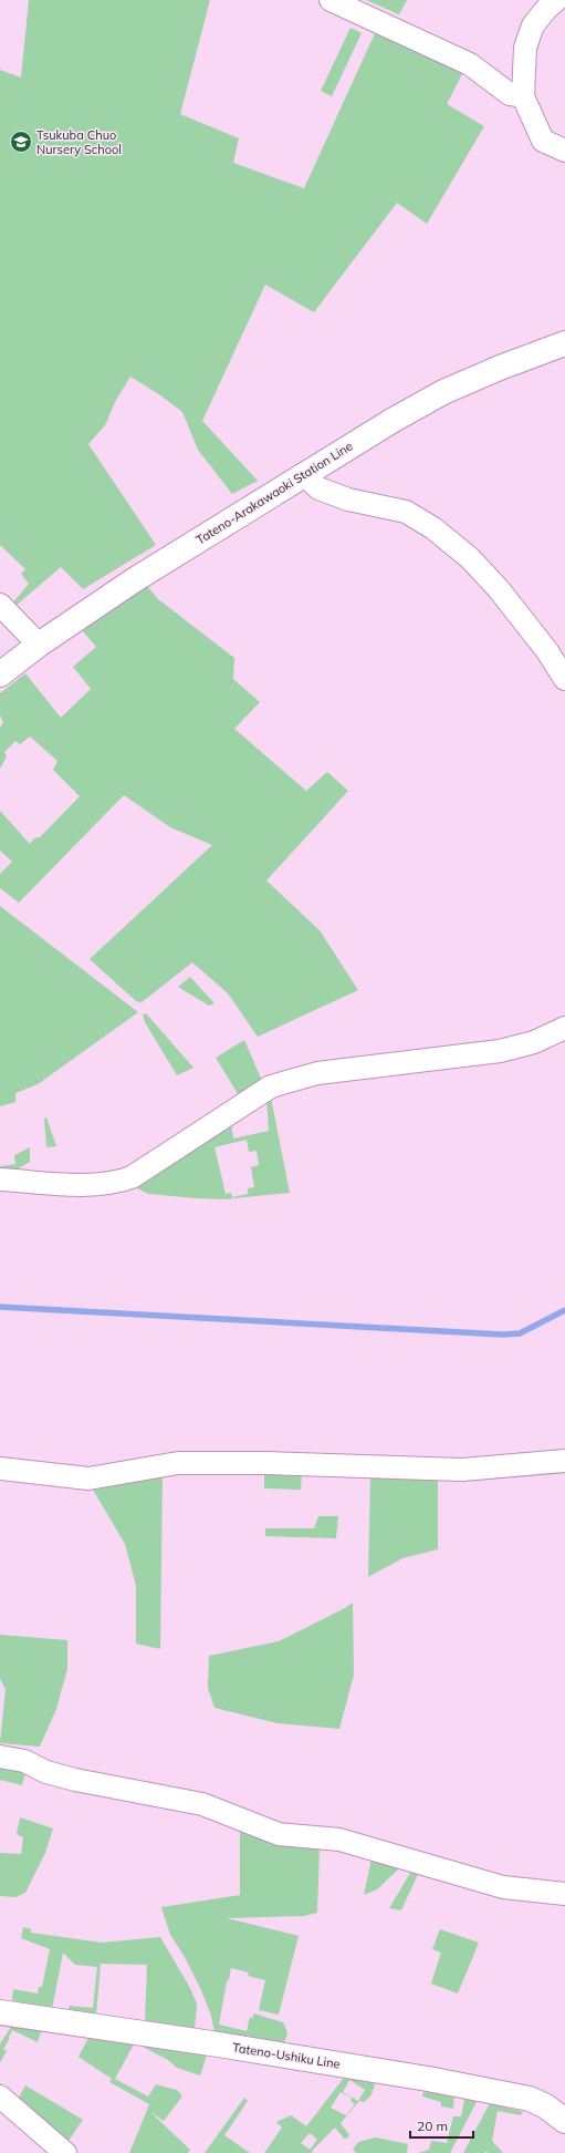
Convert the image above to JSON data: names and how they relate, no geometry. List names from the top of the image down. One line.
{"streets":{"main road":["Tateno-Arakawaoki Station Line","Tateno-Ushiku Line"]},"places":{"school or university":["Tsukuba Chuo Nursery School"]},"scale_bar":"20 m"}
